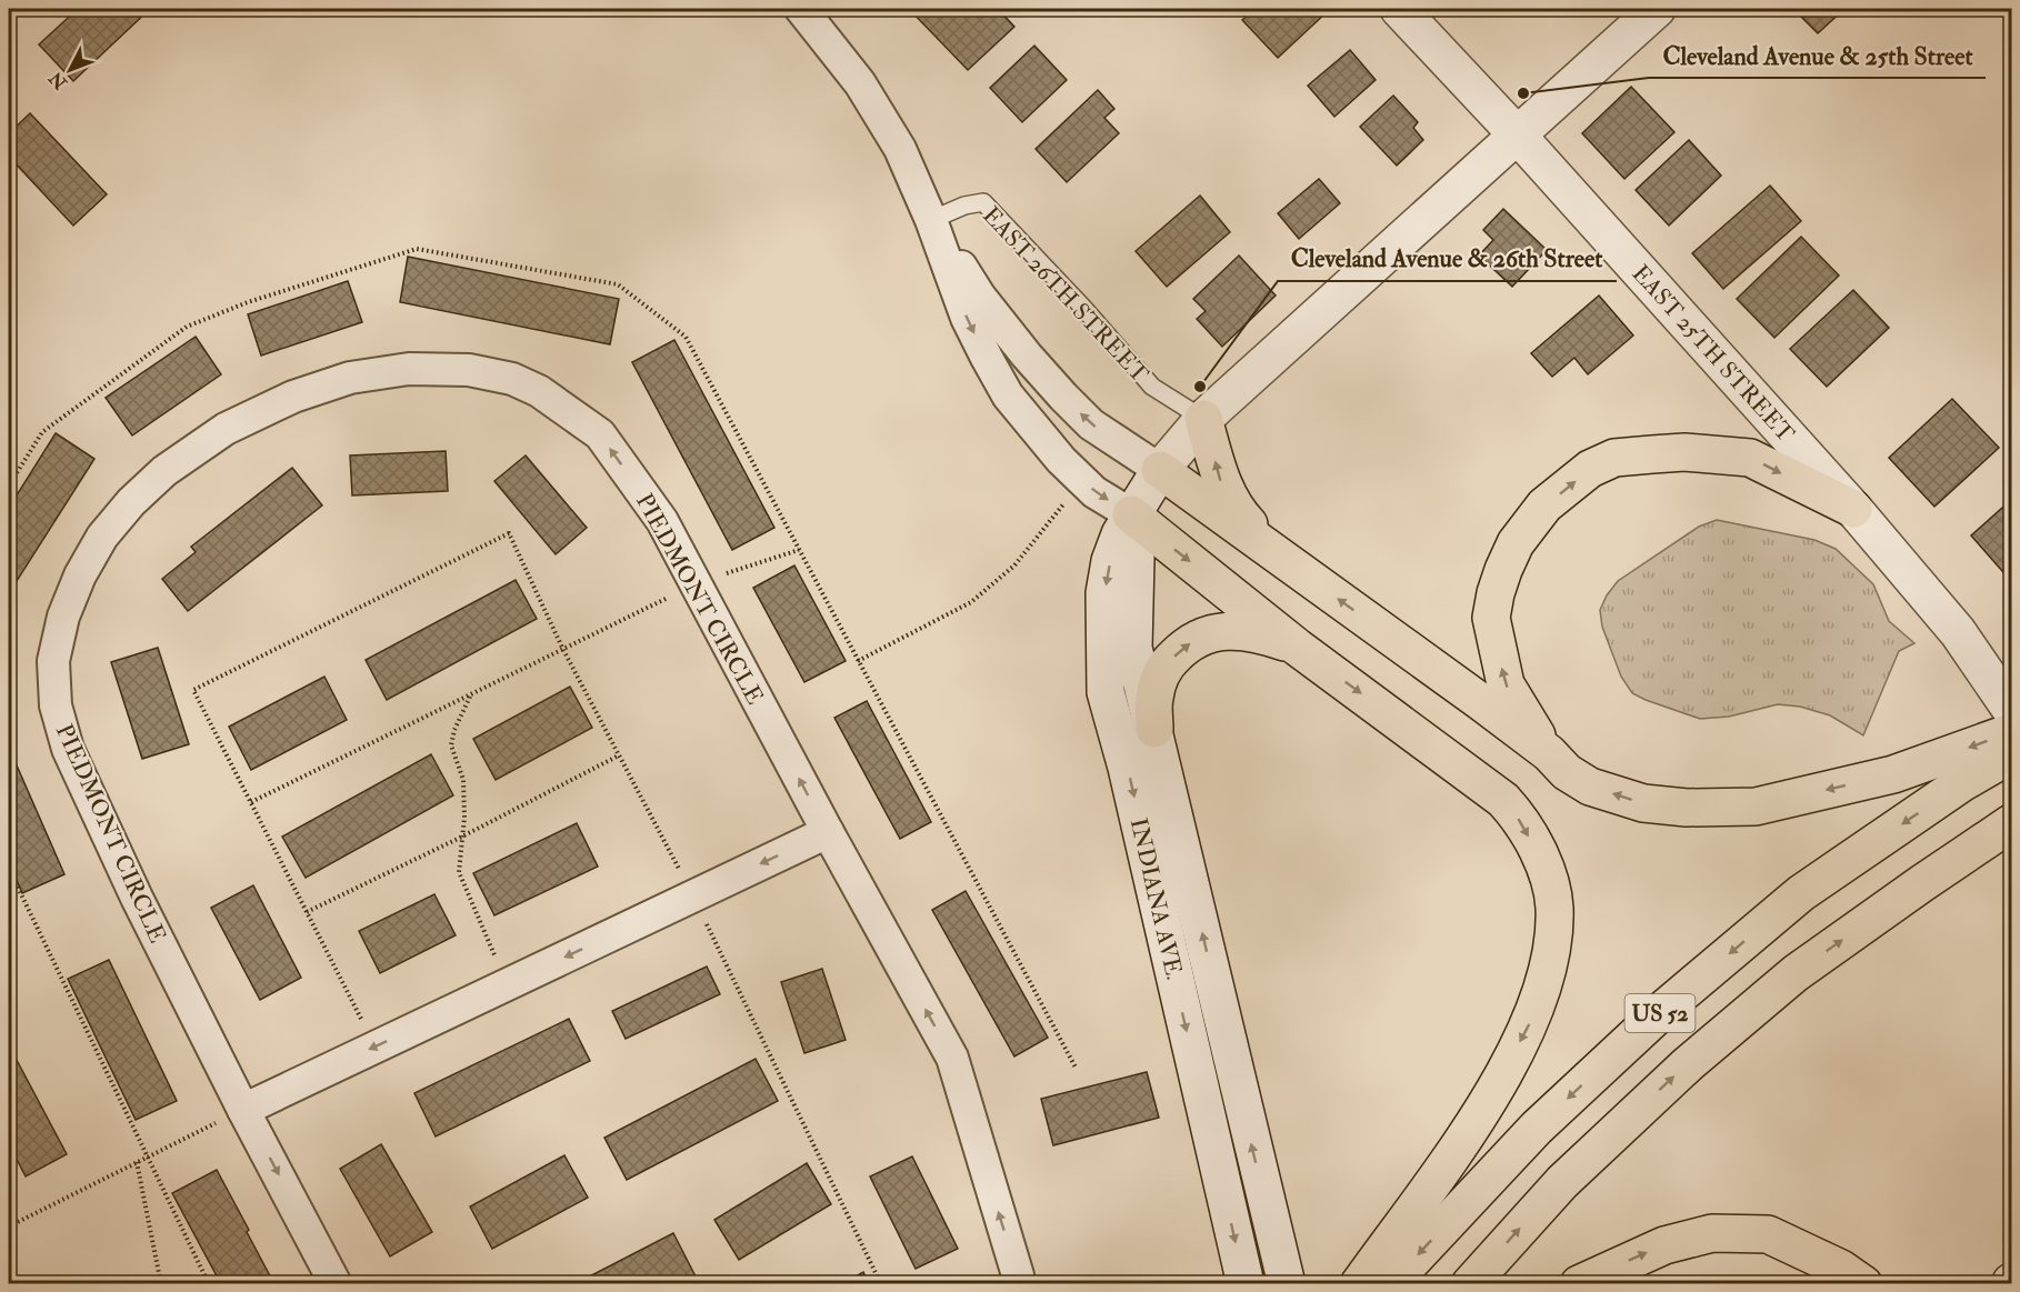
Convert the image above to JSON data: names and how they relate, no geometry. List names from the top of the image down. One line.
{"streets":{"highway":["US 52"],"main road":["EAST 25TH STREET","INDIANA AVE."],"street":["PIEDMONT CIRCLE"],"lane":["EAST 26TH STREET"]},"crossings":[["EAST 26TH STREET","INDIANA AVE."],["EAST 25TH STREET","INDIANA AVE."]],"places":["Cleveland Avenue & 25th Street","Cleveland Avenue & 26th Street"],"north":"bottom left"}
